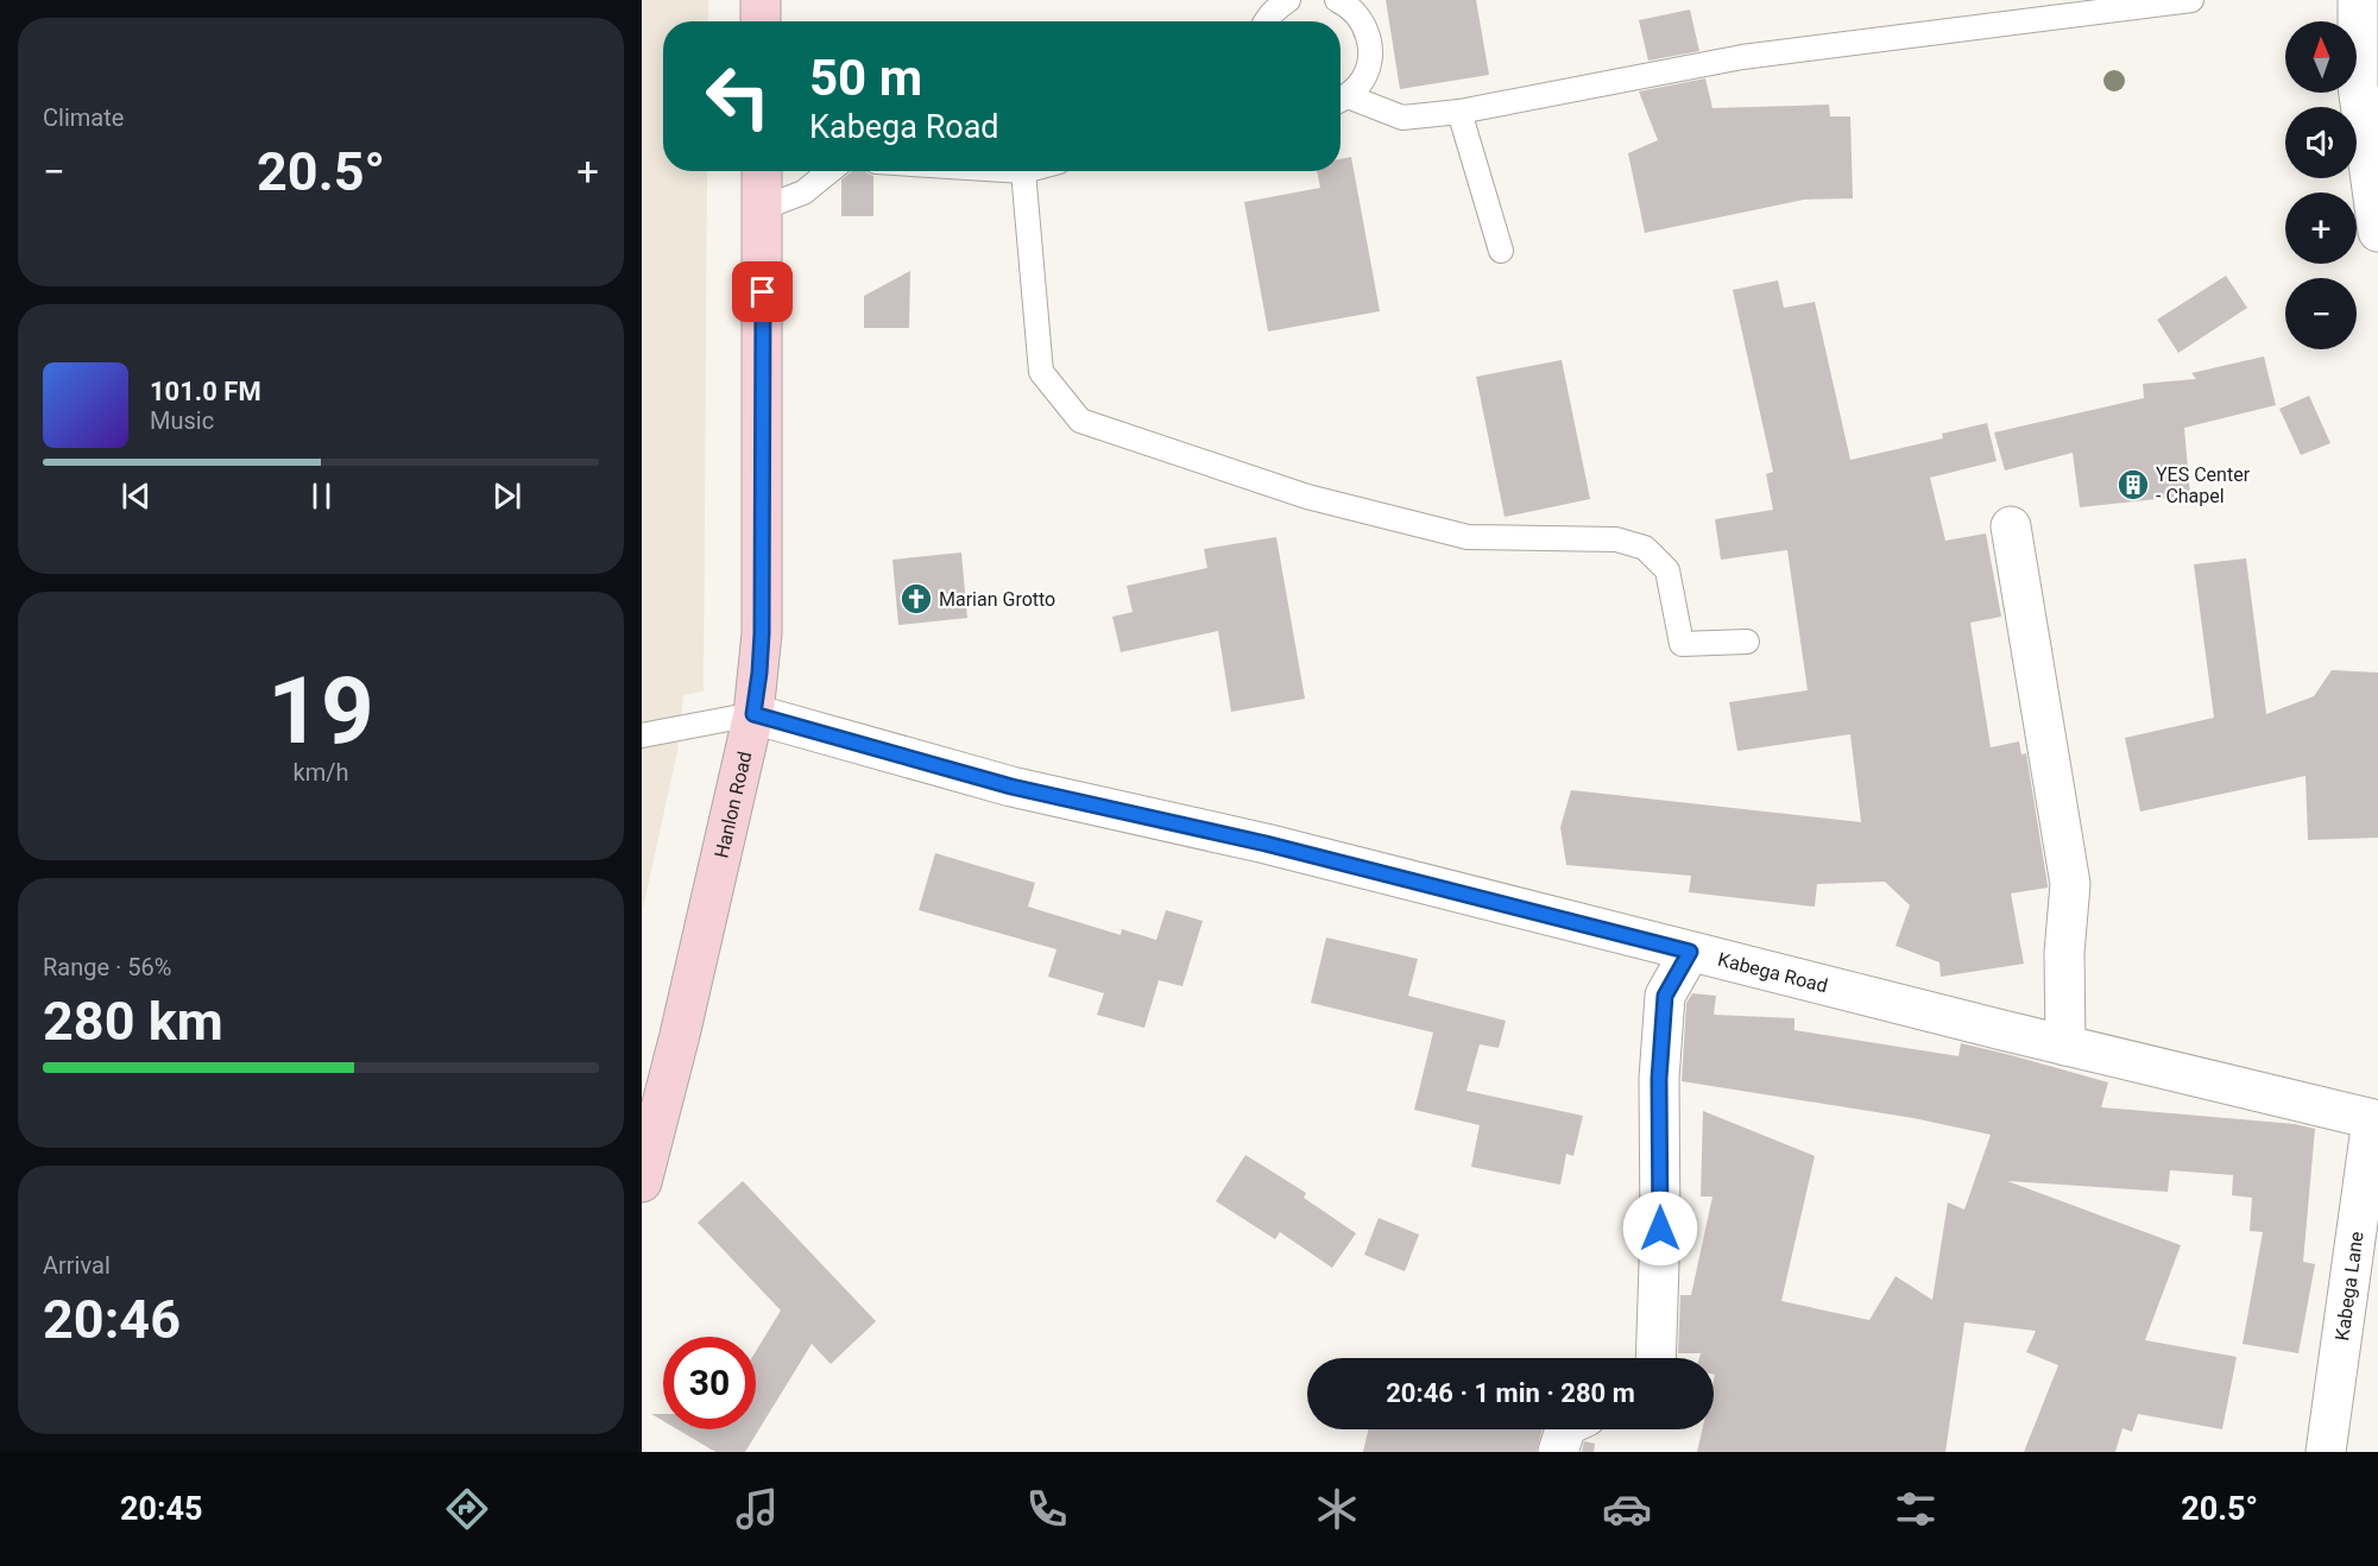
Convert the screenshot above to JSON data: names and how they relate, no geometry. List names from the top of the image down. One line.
{"streets":{"main road":["Hanlon Road"],"street":["Kabega Road","Kabega Lane"]},"crossings":[["Hanlon Road","Kabega Road"],["Kabega Road","Kabega Lane"]],"places":{"building":["YES Center - Chapel"],"church":["Marian Grotto"]},"north":"top","page":{"tile":["Climate",["19","km/h"],["Range · 56%","280 km"],["Arrival","20:46"]],"map_buttons":["+","−"],"turn":["50 m","Kabega Road"],"heat":["−","20.5°","+"],"song":["101.0 FM","Music"],"limit":"30","trip":"20:46 · 1 min · 280 m","tabs":["20:45","20.5°"]}}
